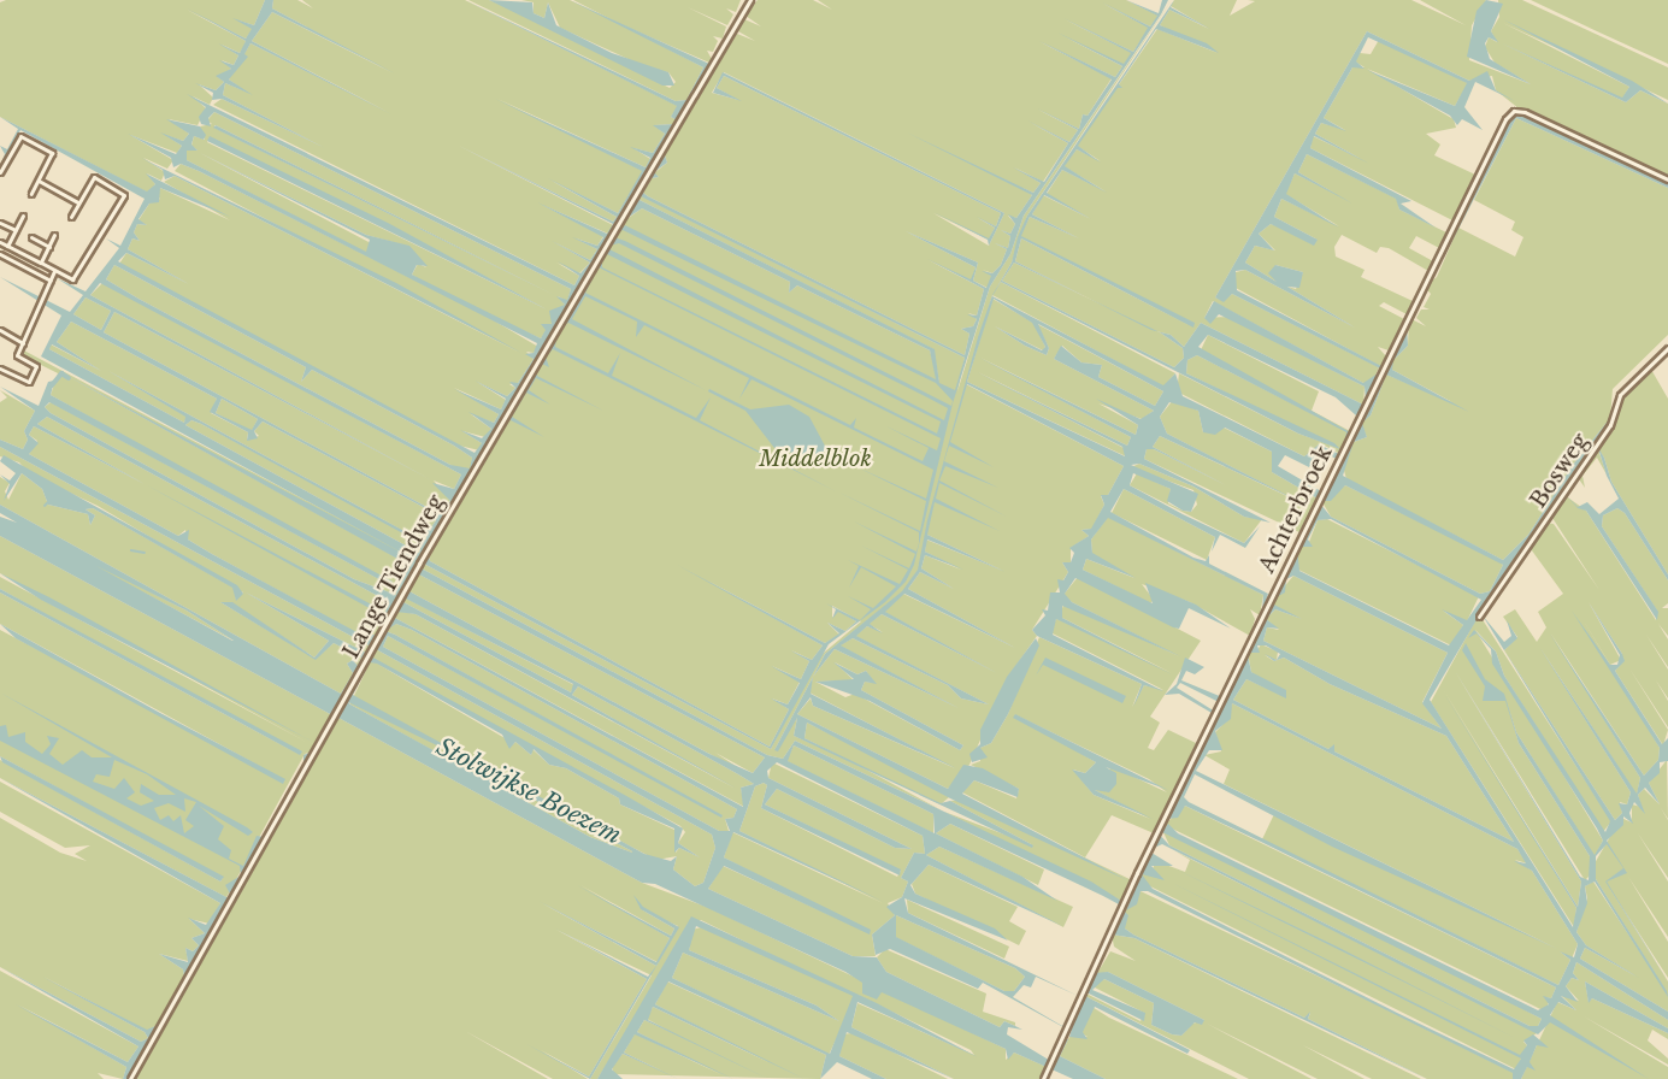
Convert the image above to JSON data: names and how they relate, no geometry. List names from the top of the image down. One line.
{"streets":{"street":["Bosweg","Achterbroek","Lange Tiendweg"]},"water":["Stolwijkse Boezem"],"parks":["Middelblok"]}
